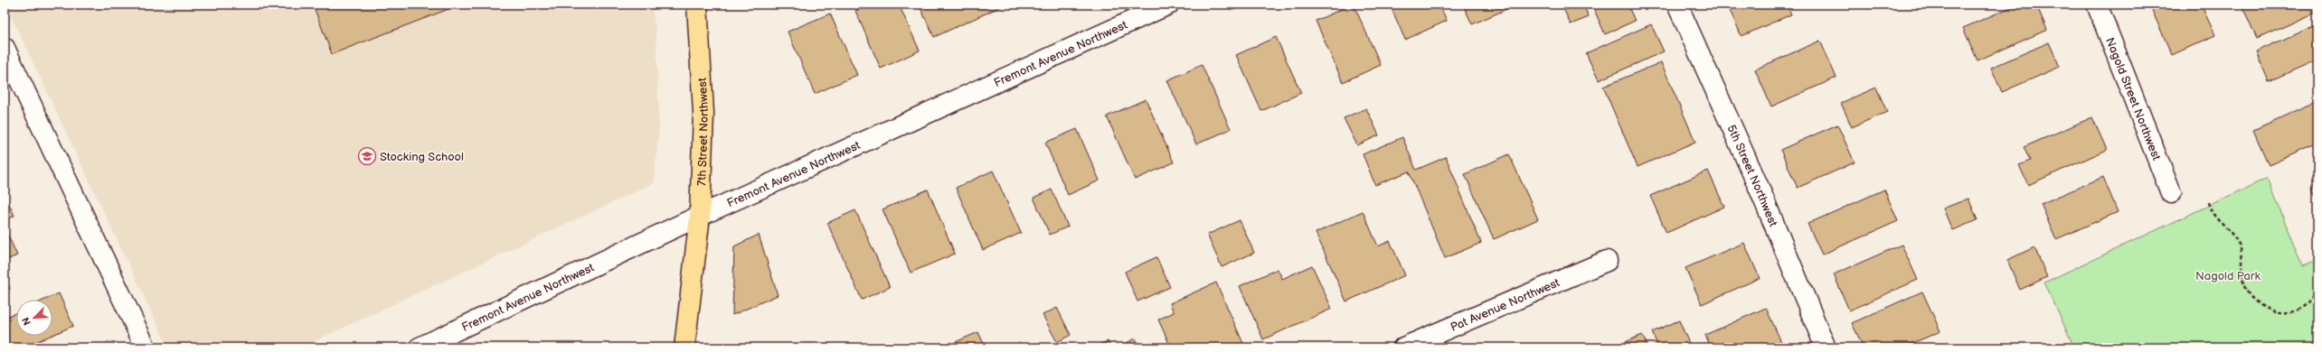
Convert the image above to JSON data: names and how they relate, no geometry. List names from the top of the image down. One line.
{"streets":{"main road":["7th Street Northwest"],"street":["Fremont Avenue Northwest","Nagold Street Northwest","5th Street Northwest","Pat Avenue Northwest"]},"crossings":[["Fremont Avenue Northwest","7th Street Northwest"]],"parks":["Nagold Park"],"places":{"school or university":["Stocking School"]},"north":"bottom left"}
